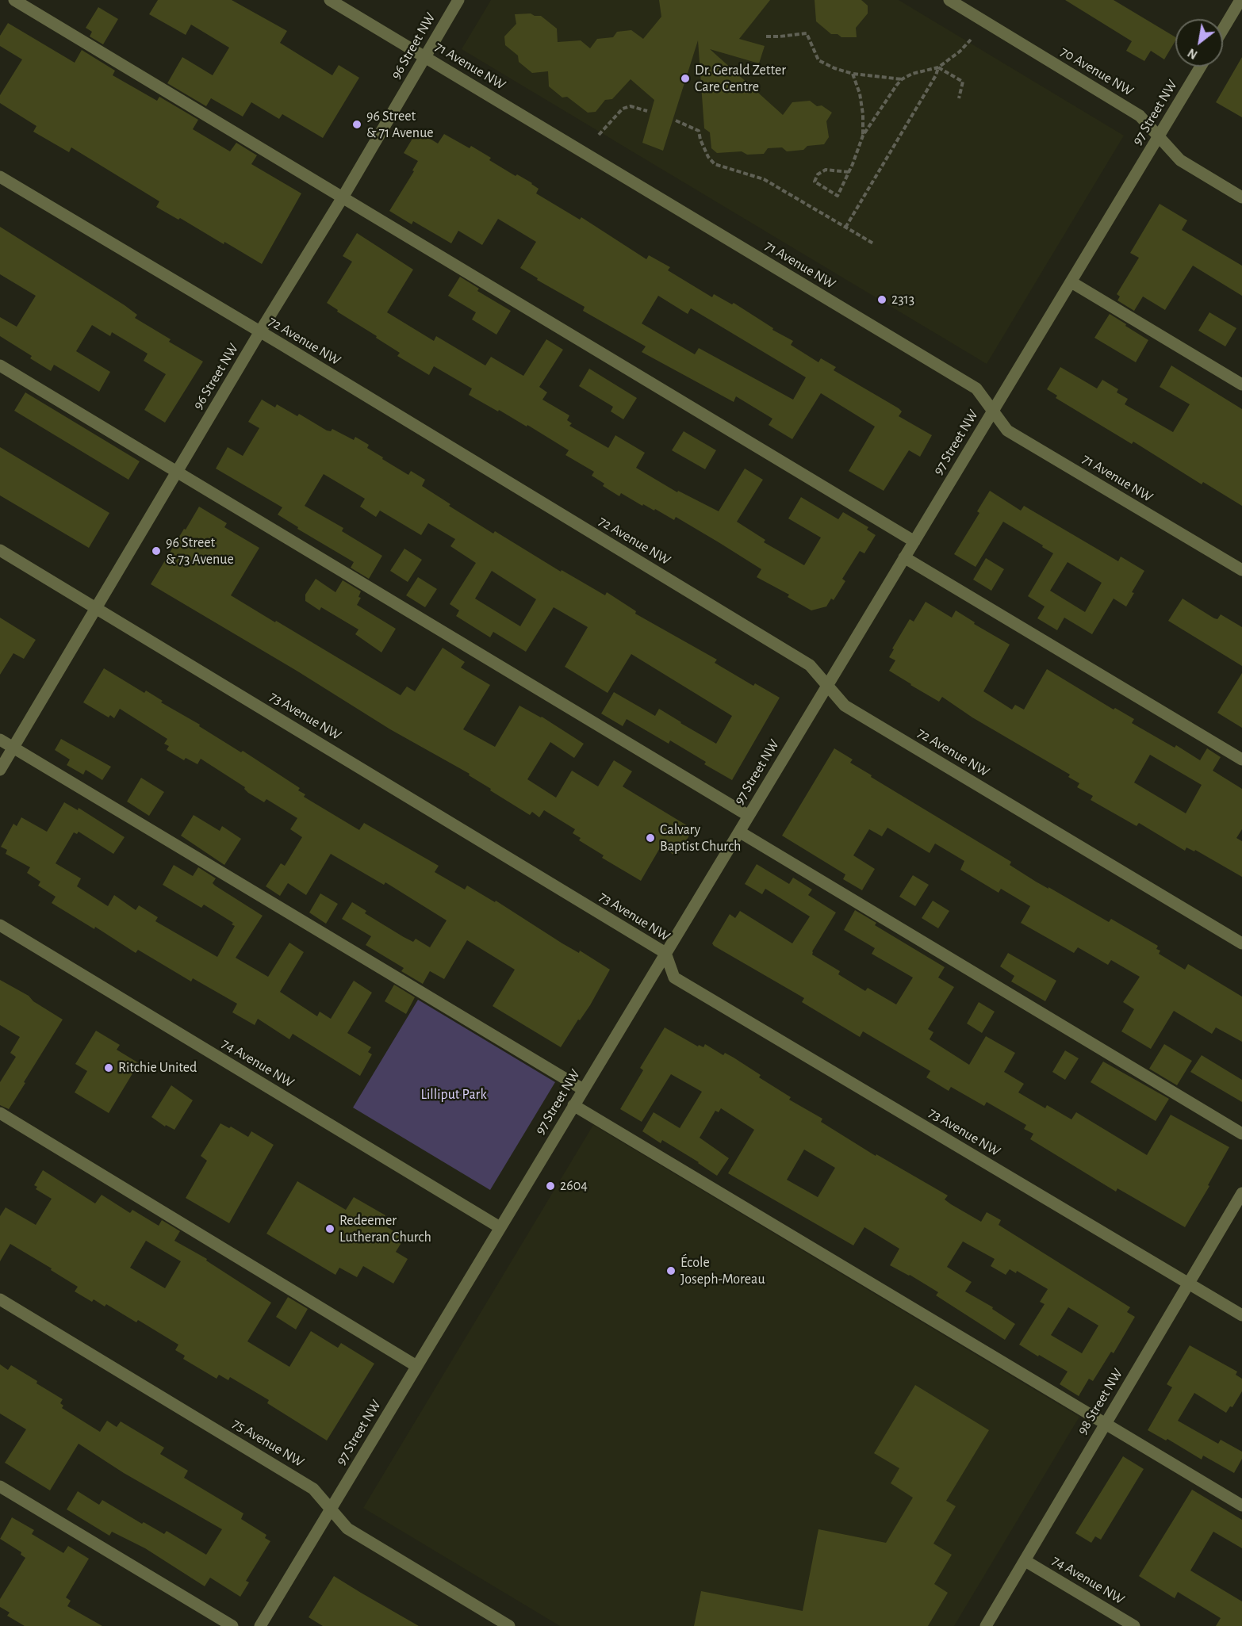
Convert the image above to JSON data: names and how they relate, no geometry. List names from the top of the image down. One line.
{"streets":{"street":["96 Street NW","71 Avenue NW","70 Avenue NW","97 Street NW","72 Avenue NW","73 Avenue NW","74 Avenue NW","98 Street NW","75 Avenue NW"]},"crossings":[["96 Street NW","71 Avenue NW"],["96 Street NW","72 Avenue NW"],["96 Street NW","73 Avenue NW"],["71 Avenue NW","97 Street NW"],["70 Avenue NW","97 Street NW"],["97 Street NW","72 Avenue NW"],["97 Street NW","73 Avenue NW"],["97 Street NW","74 Avenue NW"],["97 Street NW","75 Avenue NW"],["73 Avenue NW","98 Street NW"],["74 Avenue NW","98 Street NW"]],"parks":["Lilliput Park"],"places":["Dr. Gerald Zetter Care Centre","96 Street & 71 Avenue","2313","96 Street & 73 Avenue","Calvary Baptist Church","Ritchie United","2604","Redeemer Lutheran Church","École Joseph-Moreau"],"north":"bottom left"}
